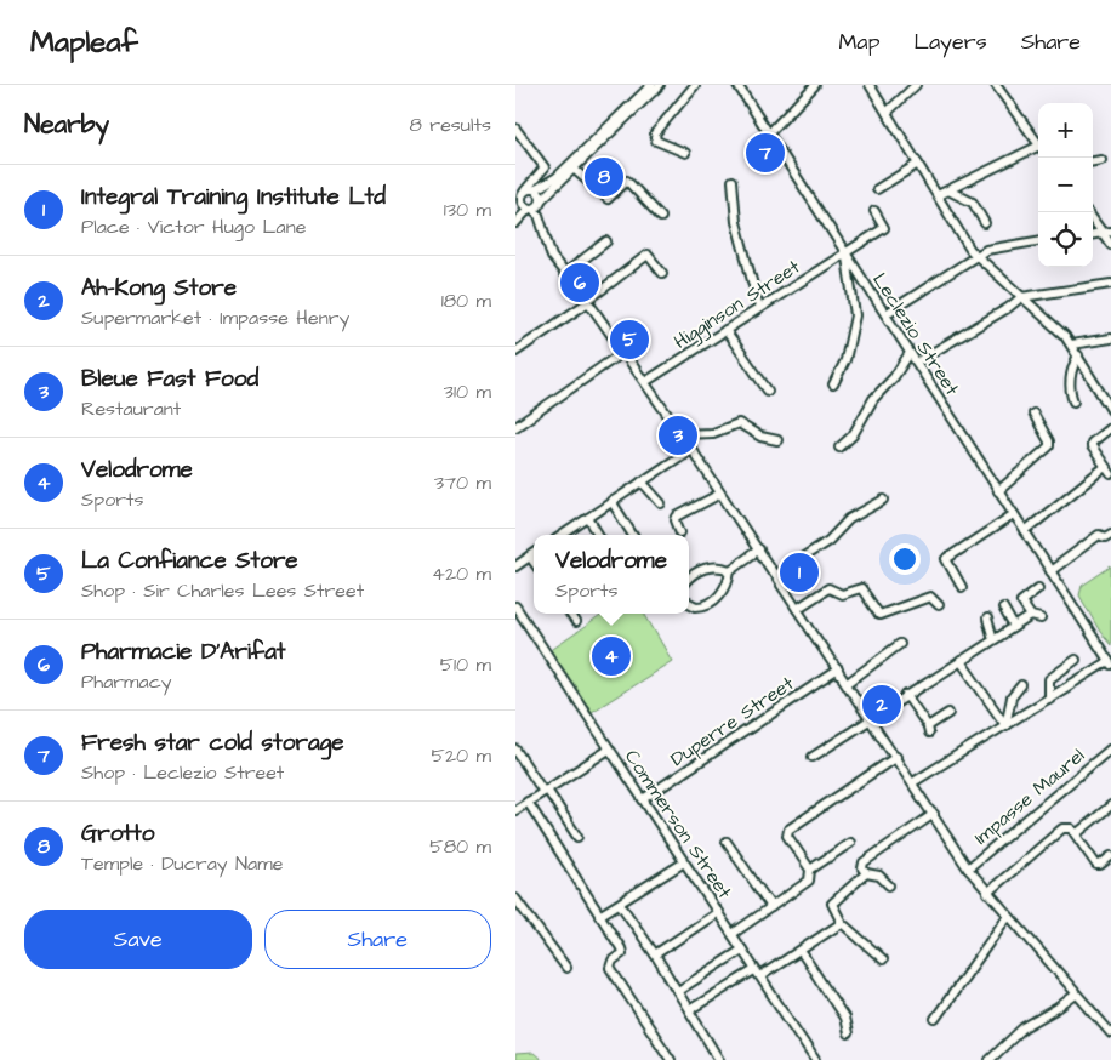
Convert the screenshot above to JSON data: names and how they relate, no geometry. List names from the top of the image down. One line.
{"streets":{"street":["Higginson Street","Leclezio Street","Duperre Street","Impasse Maurel","Commerson Street"]},"crossings":[["Higginson Street","Leclezio Street"],["Duperre Street","Commerson Street"]],"page":{"header":"Mapleaf","nav":["Map","Layers","Share"],"heading":["Nearby","8 results"],"map_buttons":["+","−"],"pins":["7","8","6","5","3","1","4","2"],"list":[{"mark":"1","name":"Integral Training Institute Ltd","note":"Place · Victor Hugo Lane","value":"130 m"},{"mark":"2","name":"Ah-Kong Store","note":"Supermarket · Impasse Henry","value":"180 m"},{"mark":"3","name":"Bleue Fast Food","note":"Restaurant","value":"310 m"},{"mark":"4","name":"Velodrome","note":"Sports","value":"370 m"},{"mark":"5","name":"La Confiance Store","note":"Shop · Sir Charles Lees Street","value":"420 m"},{"mark":"6","name":"Pharmacie D'Arifat","note":"Pharmacy","value":"510 m"},{"mark":"7","name":"Fresh star cold storage","note":"Shop · Leclezio Street","value":"520 m"},{"mark":"8","name":"Grotto","note":"Temple · Ducray Name","value":"580 m"}],"popup":["Velodrome","Sports"],"buttons":["Save","Share"]}}
